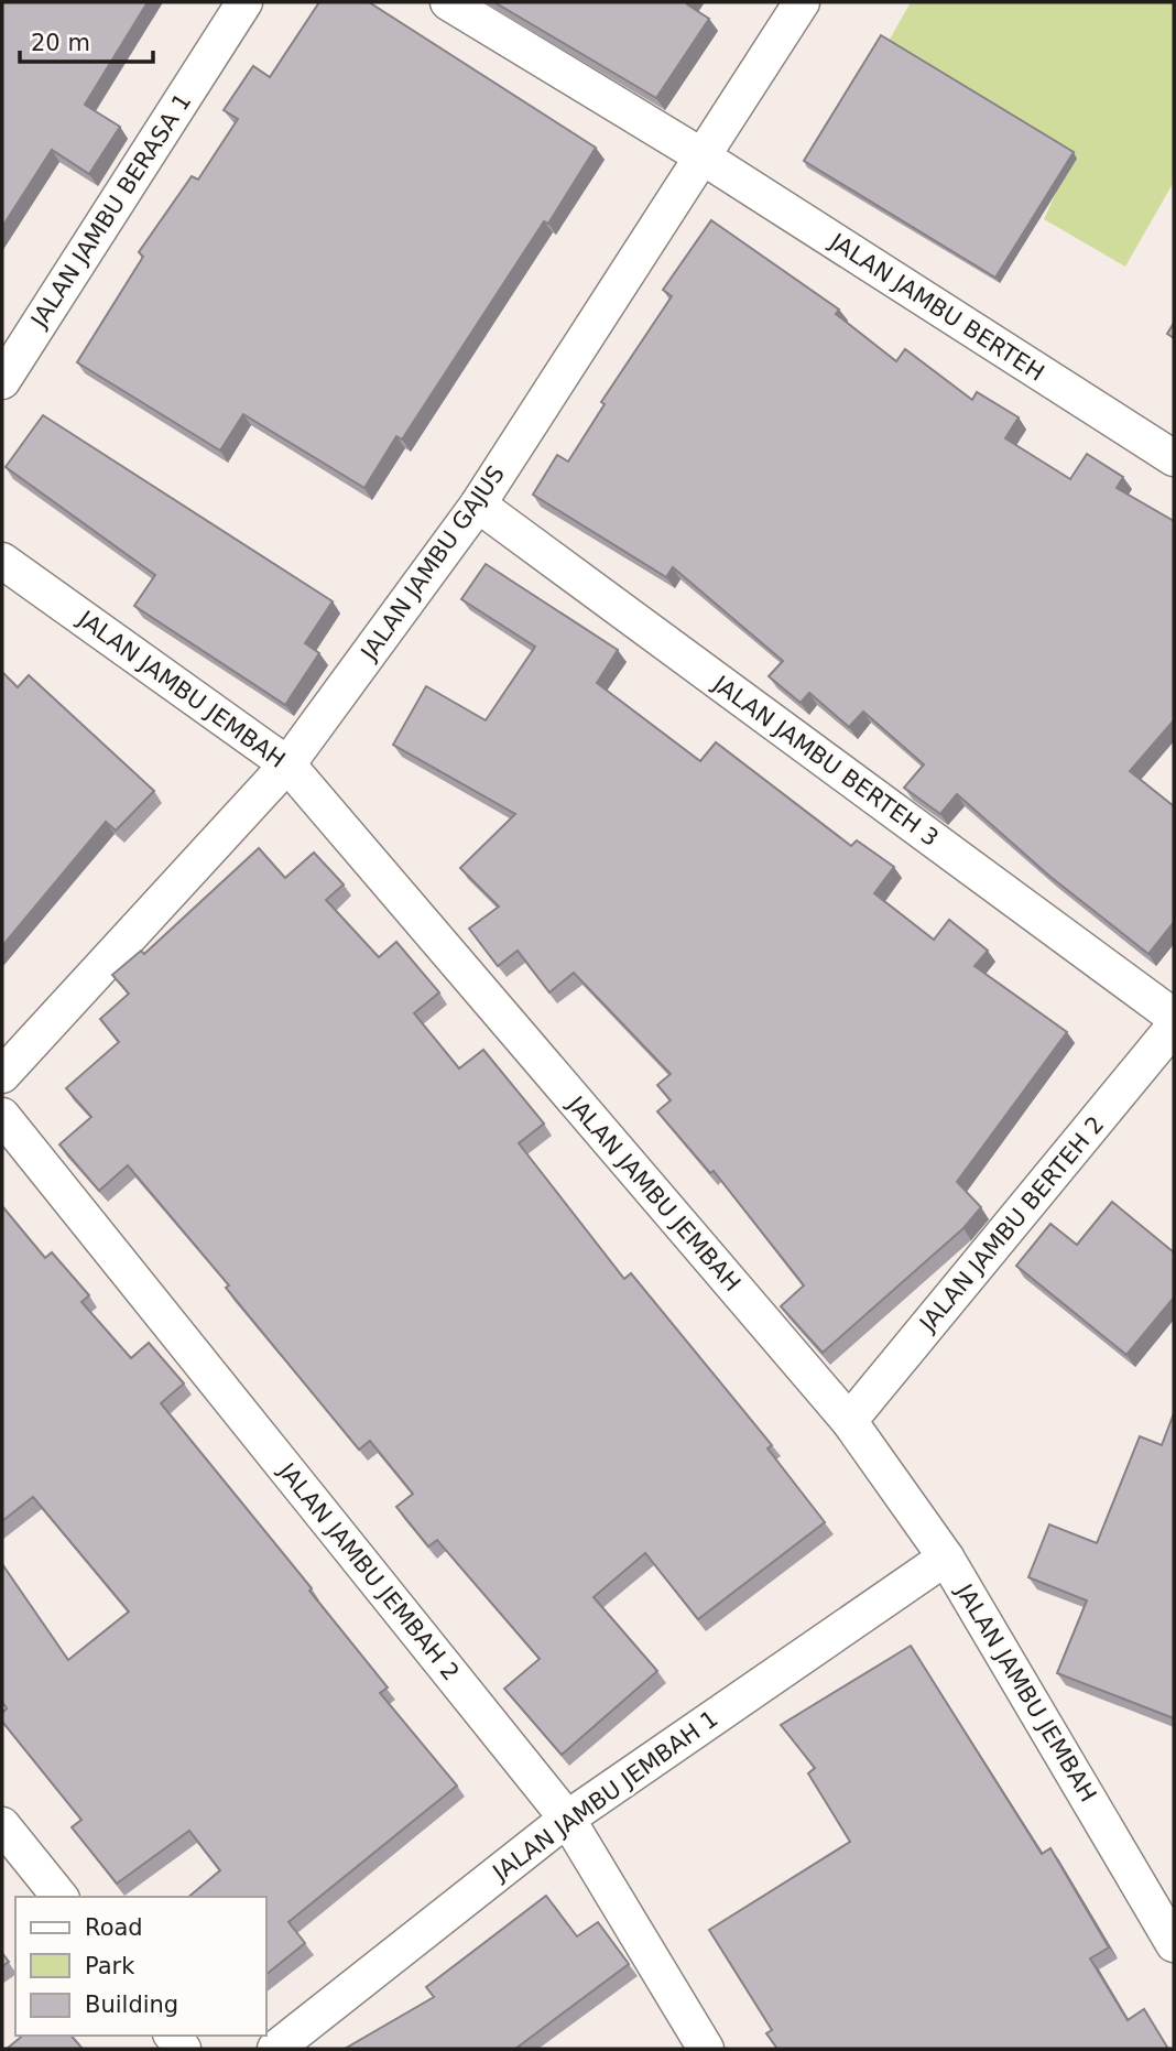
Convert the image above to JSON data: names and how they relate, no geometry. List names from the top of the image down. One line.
{"streets":{"street":["JALAN JAMBU BERASA 1","JALAN JAMBU BERTEH","JALAN JAMBU GAJUS","JALAN JAMBU JEMBAH","JALAN JAMBU BERTEH 3","JALAN JAMBU BERTEH 2","JALAN JAMBU JEMBAH 2","JALAN JAMBU JEMBAH 1"]},"crossings":[["JALAN JAMBU BERTEH","JALAN JAMBU GAJUS"],["JALAN JAMBU GAJUS","JALAN JAMBU JEMBAH"],["JALAN JAMBU GAJUS","JALAN JAMBU BERTEH 3"],["JALAN JAMBU JEMBAH","JALAN JAMBU BERTEH 2"],["JALAN JAMBU JEMBAH","JALAN JAMBU JEMBAH 1"],["JALAN JAMBU JEMBAH 2","JALAN JAMBU JEMBAH 1"]],"legend":["Road","Park","Building"],"scale_bar":"20 m"}
